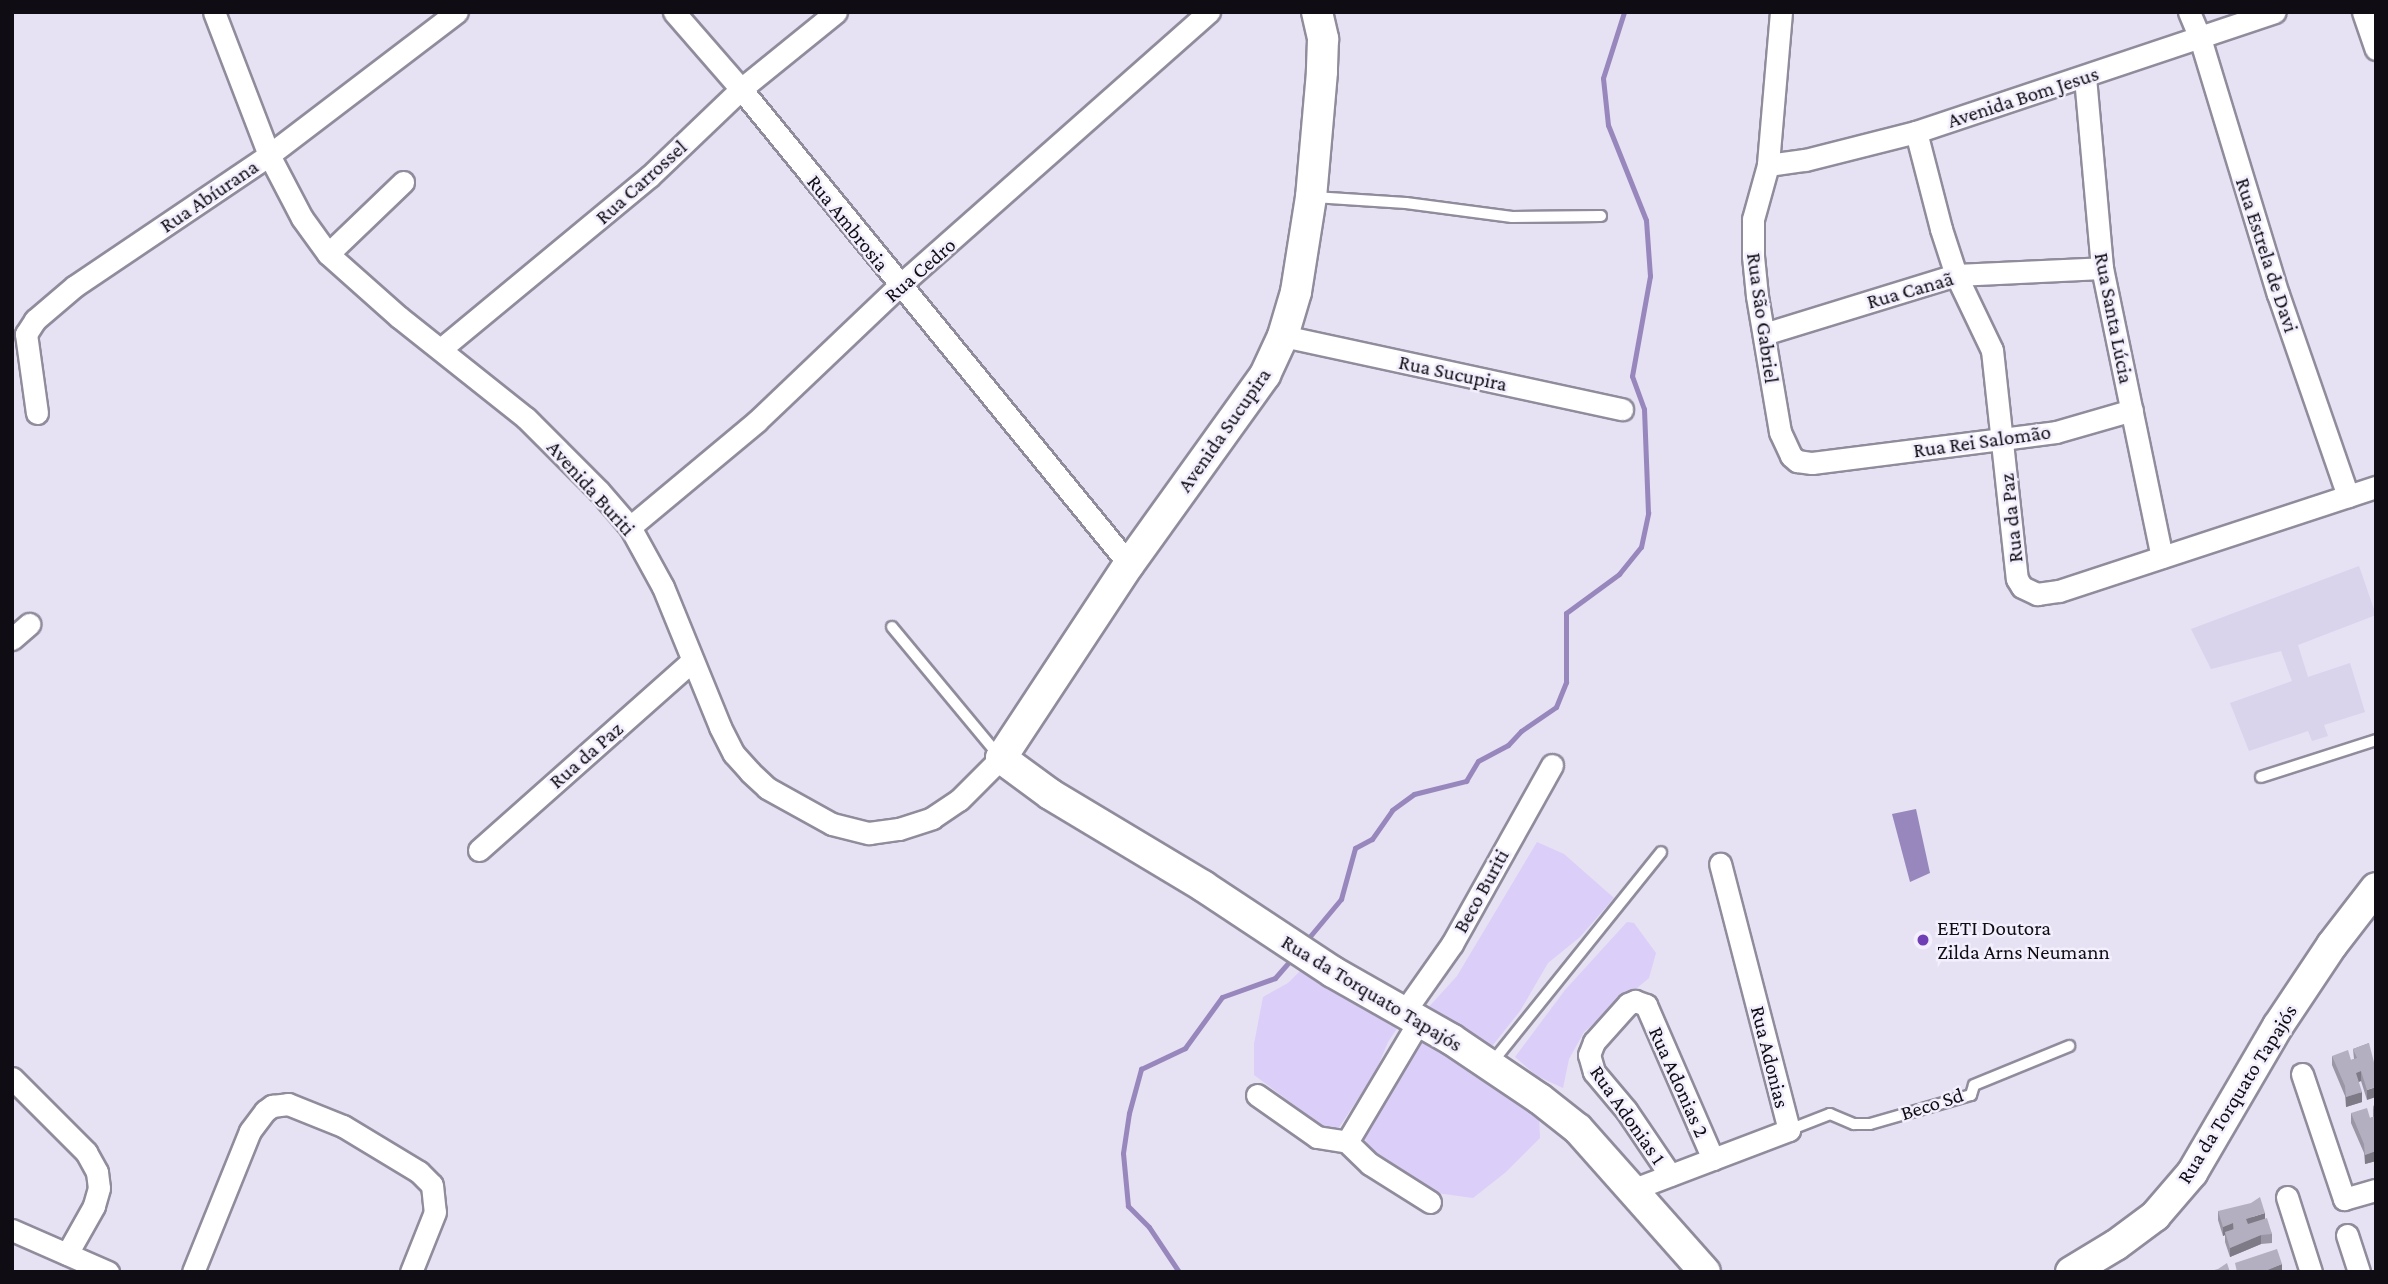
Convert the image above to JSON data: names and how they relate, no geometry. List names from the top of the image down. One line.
{"streets":{"street":["Avenida Bom Jesus","Rua Carrossel","Rua Abíurana","Rua Ambrosia","Rua Estrela de Davi","Rua Cedro","Rua Canaã","Rua São Gabriel","Rua Santa Lúcia","Rua Sucupira","Avenida Sucupira","Rua Rei Salomão","Avenida Buriti","Rua da Paz","Beco Buriti","Rua da Torquato Tapajós","Rua Adonias","Rua Adonias 2","Rua Adonias 1"],"lane":["Beco Sd"]},"crossings":[["Avenida Bom Jesus","Rua Estrela de Davi"],["Avenida Bom Jesus","Rua São Gabriel"],["Avenida Bom Jesus","Rua Santa Lúcia"],["Avenida Bom Jesus","Rua da Paz"],["Rua Carrossel","Rua Ambrosia"],["Rua Carrossel","Avenida Buriti"],["Rua Abíurana","Avenida Buriti"],["Rua Ambrosia","Rua Cedro"],["Rua Ambrosia","Avenida Sucupira"],["Rua Estrela de Davi","Rua da Paz"],["Rua Cedro","Avenida Buriti"],["Rua Canaã","Rua São Gabriel"],["Rua Canaã","Rua Santa Lúcia"],["Rua Canaã","Rua da Paz"],["Rua São Gabriel","Rua Rei Salomão"],["Rua Santa Lúcia","Rua Rei Salomão"],["Rua Santa Lúcia","Rua da Paz"],["Rua Sucupira","Avenida Sucupira"],["Avenida Sucupira","Avenida Buriti"],["Avenida Sucupira","Rua da Torquato Tapajós"],["Rua Rei Salomão","Rua da Paz"],["Avenida Buriti","Rua da Paz"],["Avenida Buriti","Rua da Torquato Tapajós"],["Beco Buriti","Rua da Torquato Tapajós"],["Rua da Torquato Tapajós","Rua Adonias"],["Rua Adonias","Rua Adonias 2"],["Rua Adonias","Beco Sd"],["Rua Adonias","Rua Adonias 1"],["Rua Adonias 2","Rua Adonias 1"]],"places":["EETI Doutora Zilda Arns Neumann"]}
